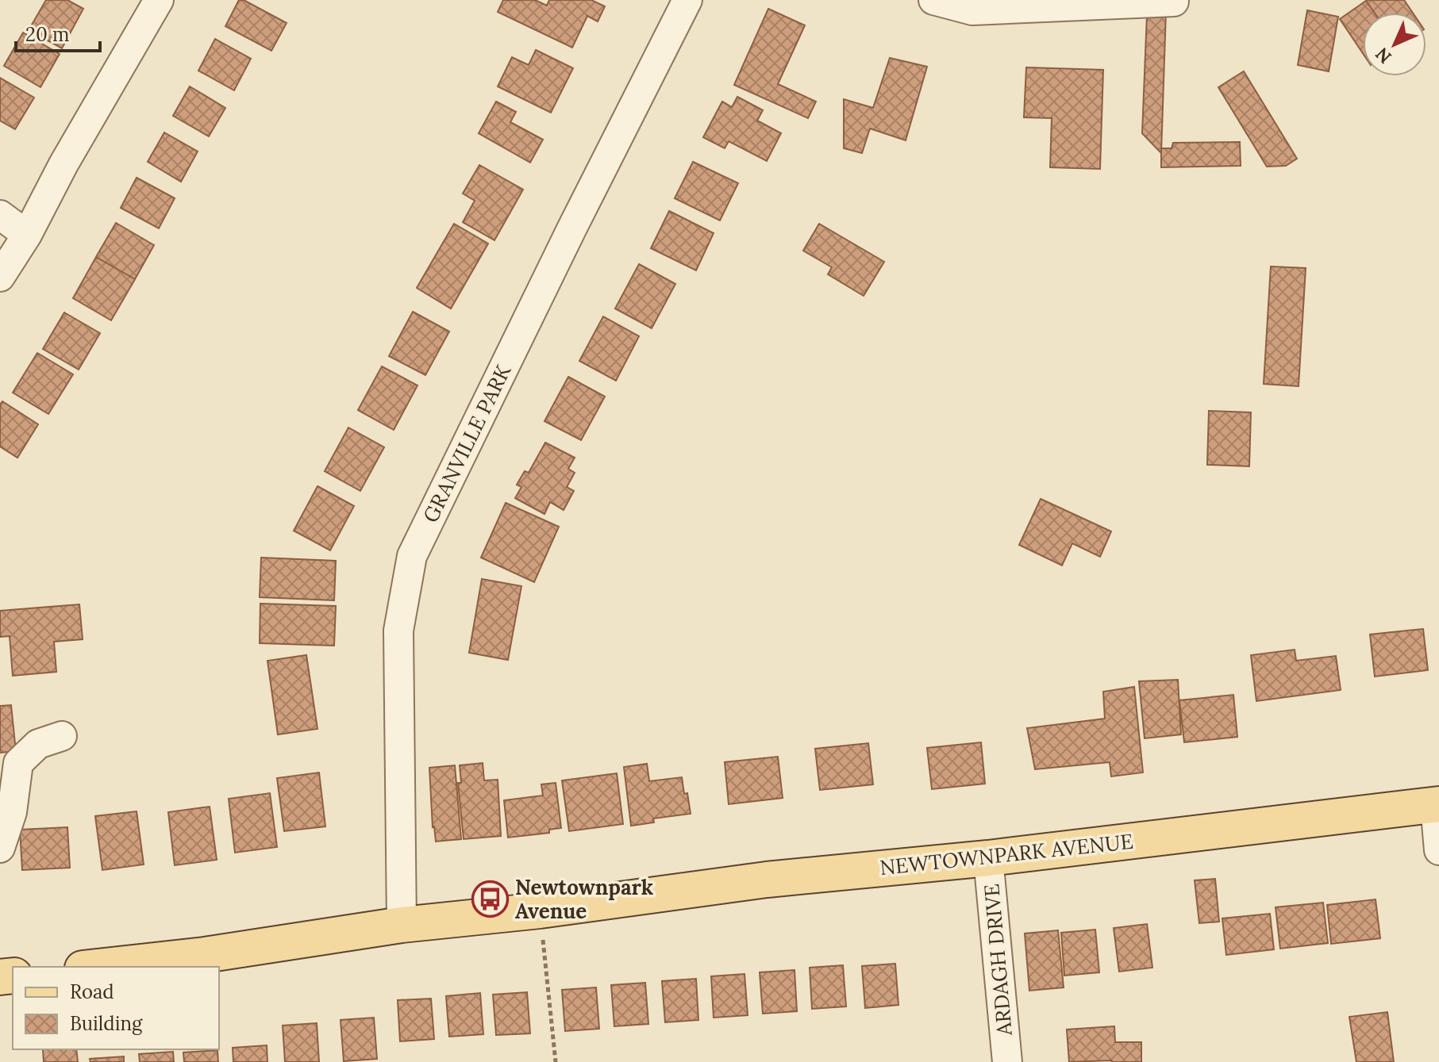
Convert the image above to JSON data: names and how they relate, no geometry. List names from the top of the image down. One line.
{"streets":{"main road":["NEWTOWNPARK AVENUE"],"street":["GRANVILLE PARK","ARDAGH DRIVE"]},"crossings":[["GRANVILLE PARK","NEWTOWNPARK AVENUE"],["NEWTOWNPARK AVENUE","ARDAGH DRIVE"]],"places":{"bus stop":["Newtownpark Avenue"]},"legend":["Road","Building"],"scale_bar":"20 m","north":"bottom left"}
